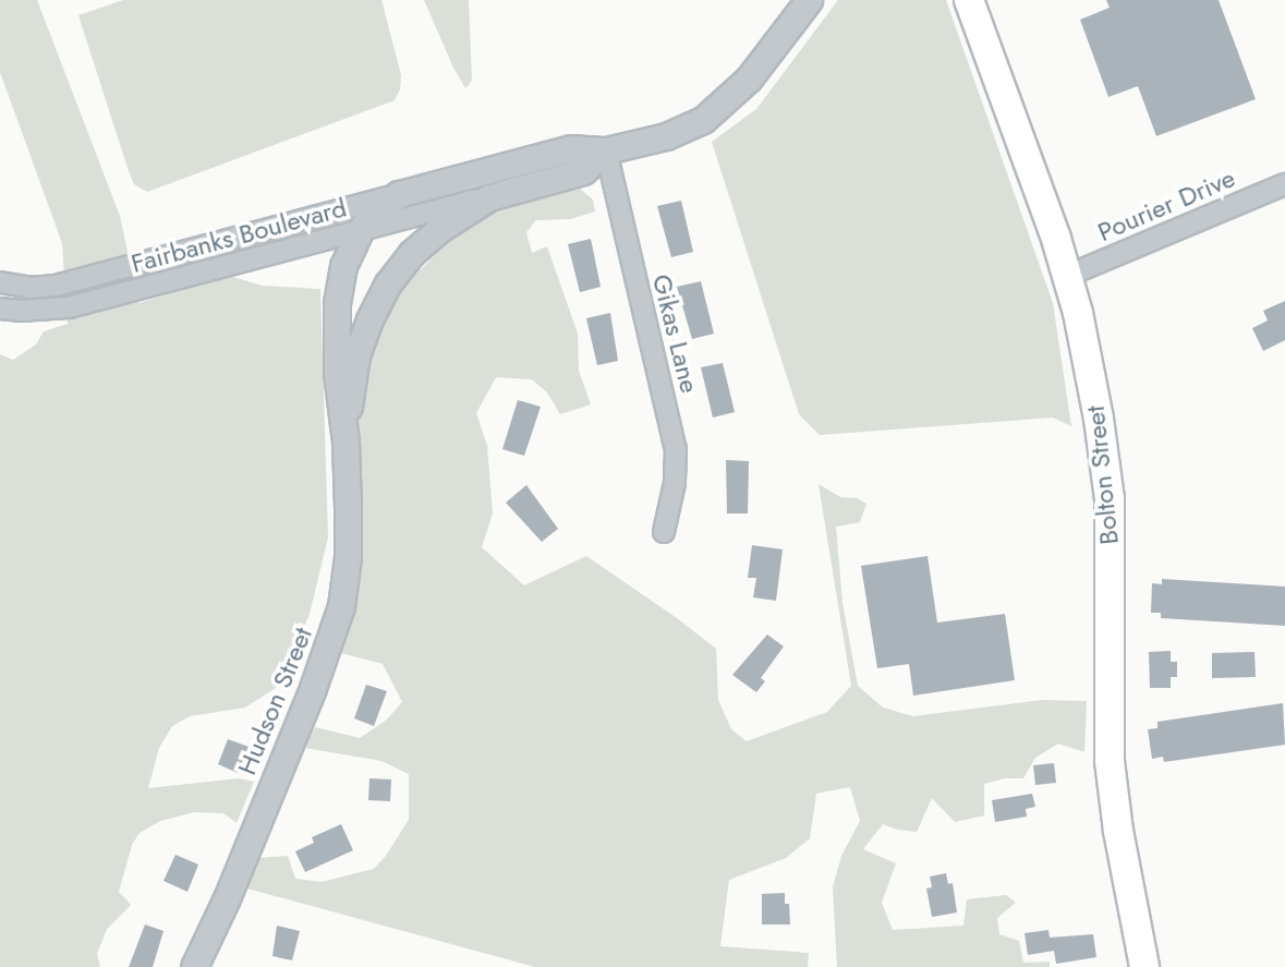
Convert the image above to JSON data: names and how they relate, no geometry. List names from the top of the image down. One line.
{"streets":{"main road":["Bolton Street"],"street":["Pourier Drive","Fairbanks Boulevard","Gikas Lane","Hudson Street"]},"crossings":[["Pourier Drive","Bolton Street"],["Fairbanks Boulevard","Hudson Street"],["Gikas Lane","Hudson Street"]]}
